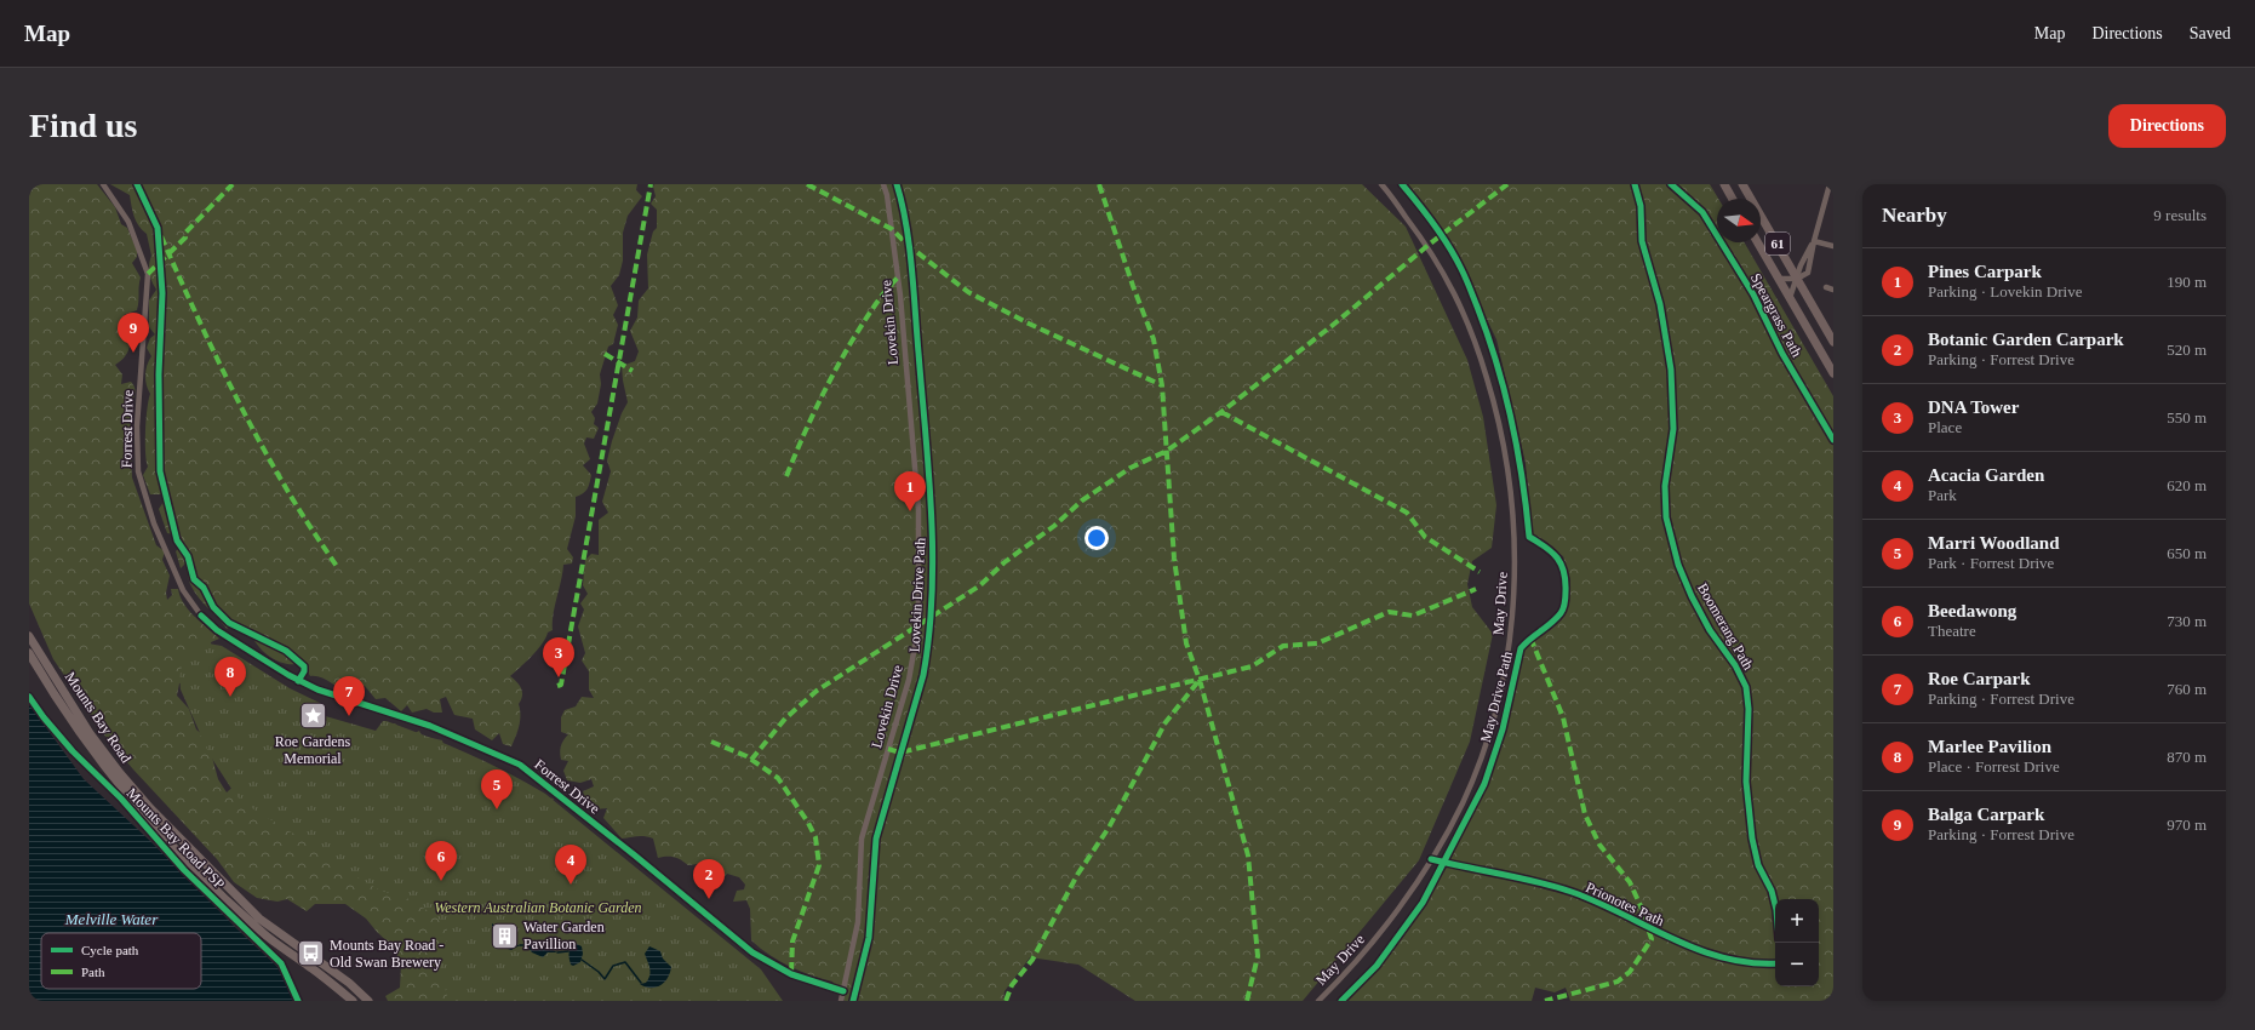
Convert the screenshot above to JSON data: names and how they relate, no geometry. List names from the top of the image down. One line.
{"streets":{"highway":["Mounts Bay Road"],"main road":["61"],"street":["Lovekin Drive","Forrest Drive","May Drive"],"cycle path":["Speargrass Path","Lovekin Drive Path","Boomerang Path","May Drive Path","Mounts Bay Road PSP","Prionotes Path"]},"crossings":[["Lovekin Drive","Forrest Drive"]],"water":["Melville Water"],"parks":["Western Australian Botanic Garden"],"places":{"place":["Roe Gardens Memorial"],"building":["Water Garden Pavillion"],"bus stop":["Mounts Bay Road - Old Swan Brewery"]},"legend":["Cycle path","Path"],"north":"right","page":{"header":"Map","nav":["Map","Directions","Saved"],"buttons":"Directions","title":"Find us","heading":["Nearby","9 results"],"list":[{"mark":"1","name":"Pines Carpark","note":"Parking · Lovekin Drive","value":"190 m"},{"mark":"2","name":"Botanic Garden Carpark","note":"Parking · Forrest Drive","value":"520 m"},{"mark":"3","name":"DNA Tower","note":"Place","value":"550 m"},{"mark":"4","name":"Acacia Garden","note":"Park","value":"620 m"},{"mark":"5","name":"Marri Woodland","note":"Park · Forrest Drive","value":"650 m"},{"mark":"6","name":"Beedawong","note":"Theatre","value":"730 m"},{"mark":"7","name":"Roe Carpark","note":"Parking · Forrest Drive","value":"760 m"},{"mark":"8","name":"Marlee Pavilion","note":"Place · Forrest Drive","value":"870 m"},{"mark":"9","name":"Balga Carpark","note":"Parking · Forrest Drive","value":"970 m"}],"pins":["9","1","3","8","7","5","6","4","2"],"map_buttons":["+","−"]}}
